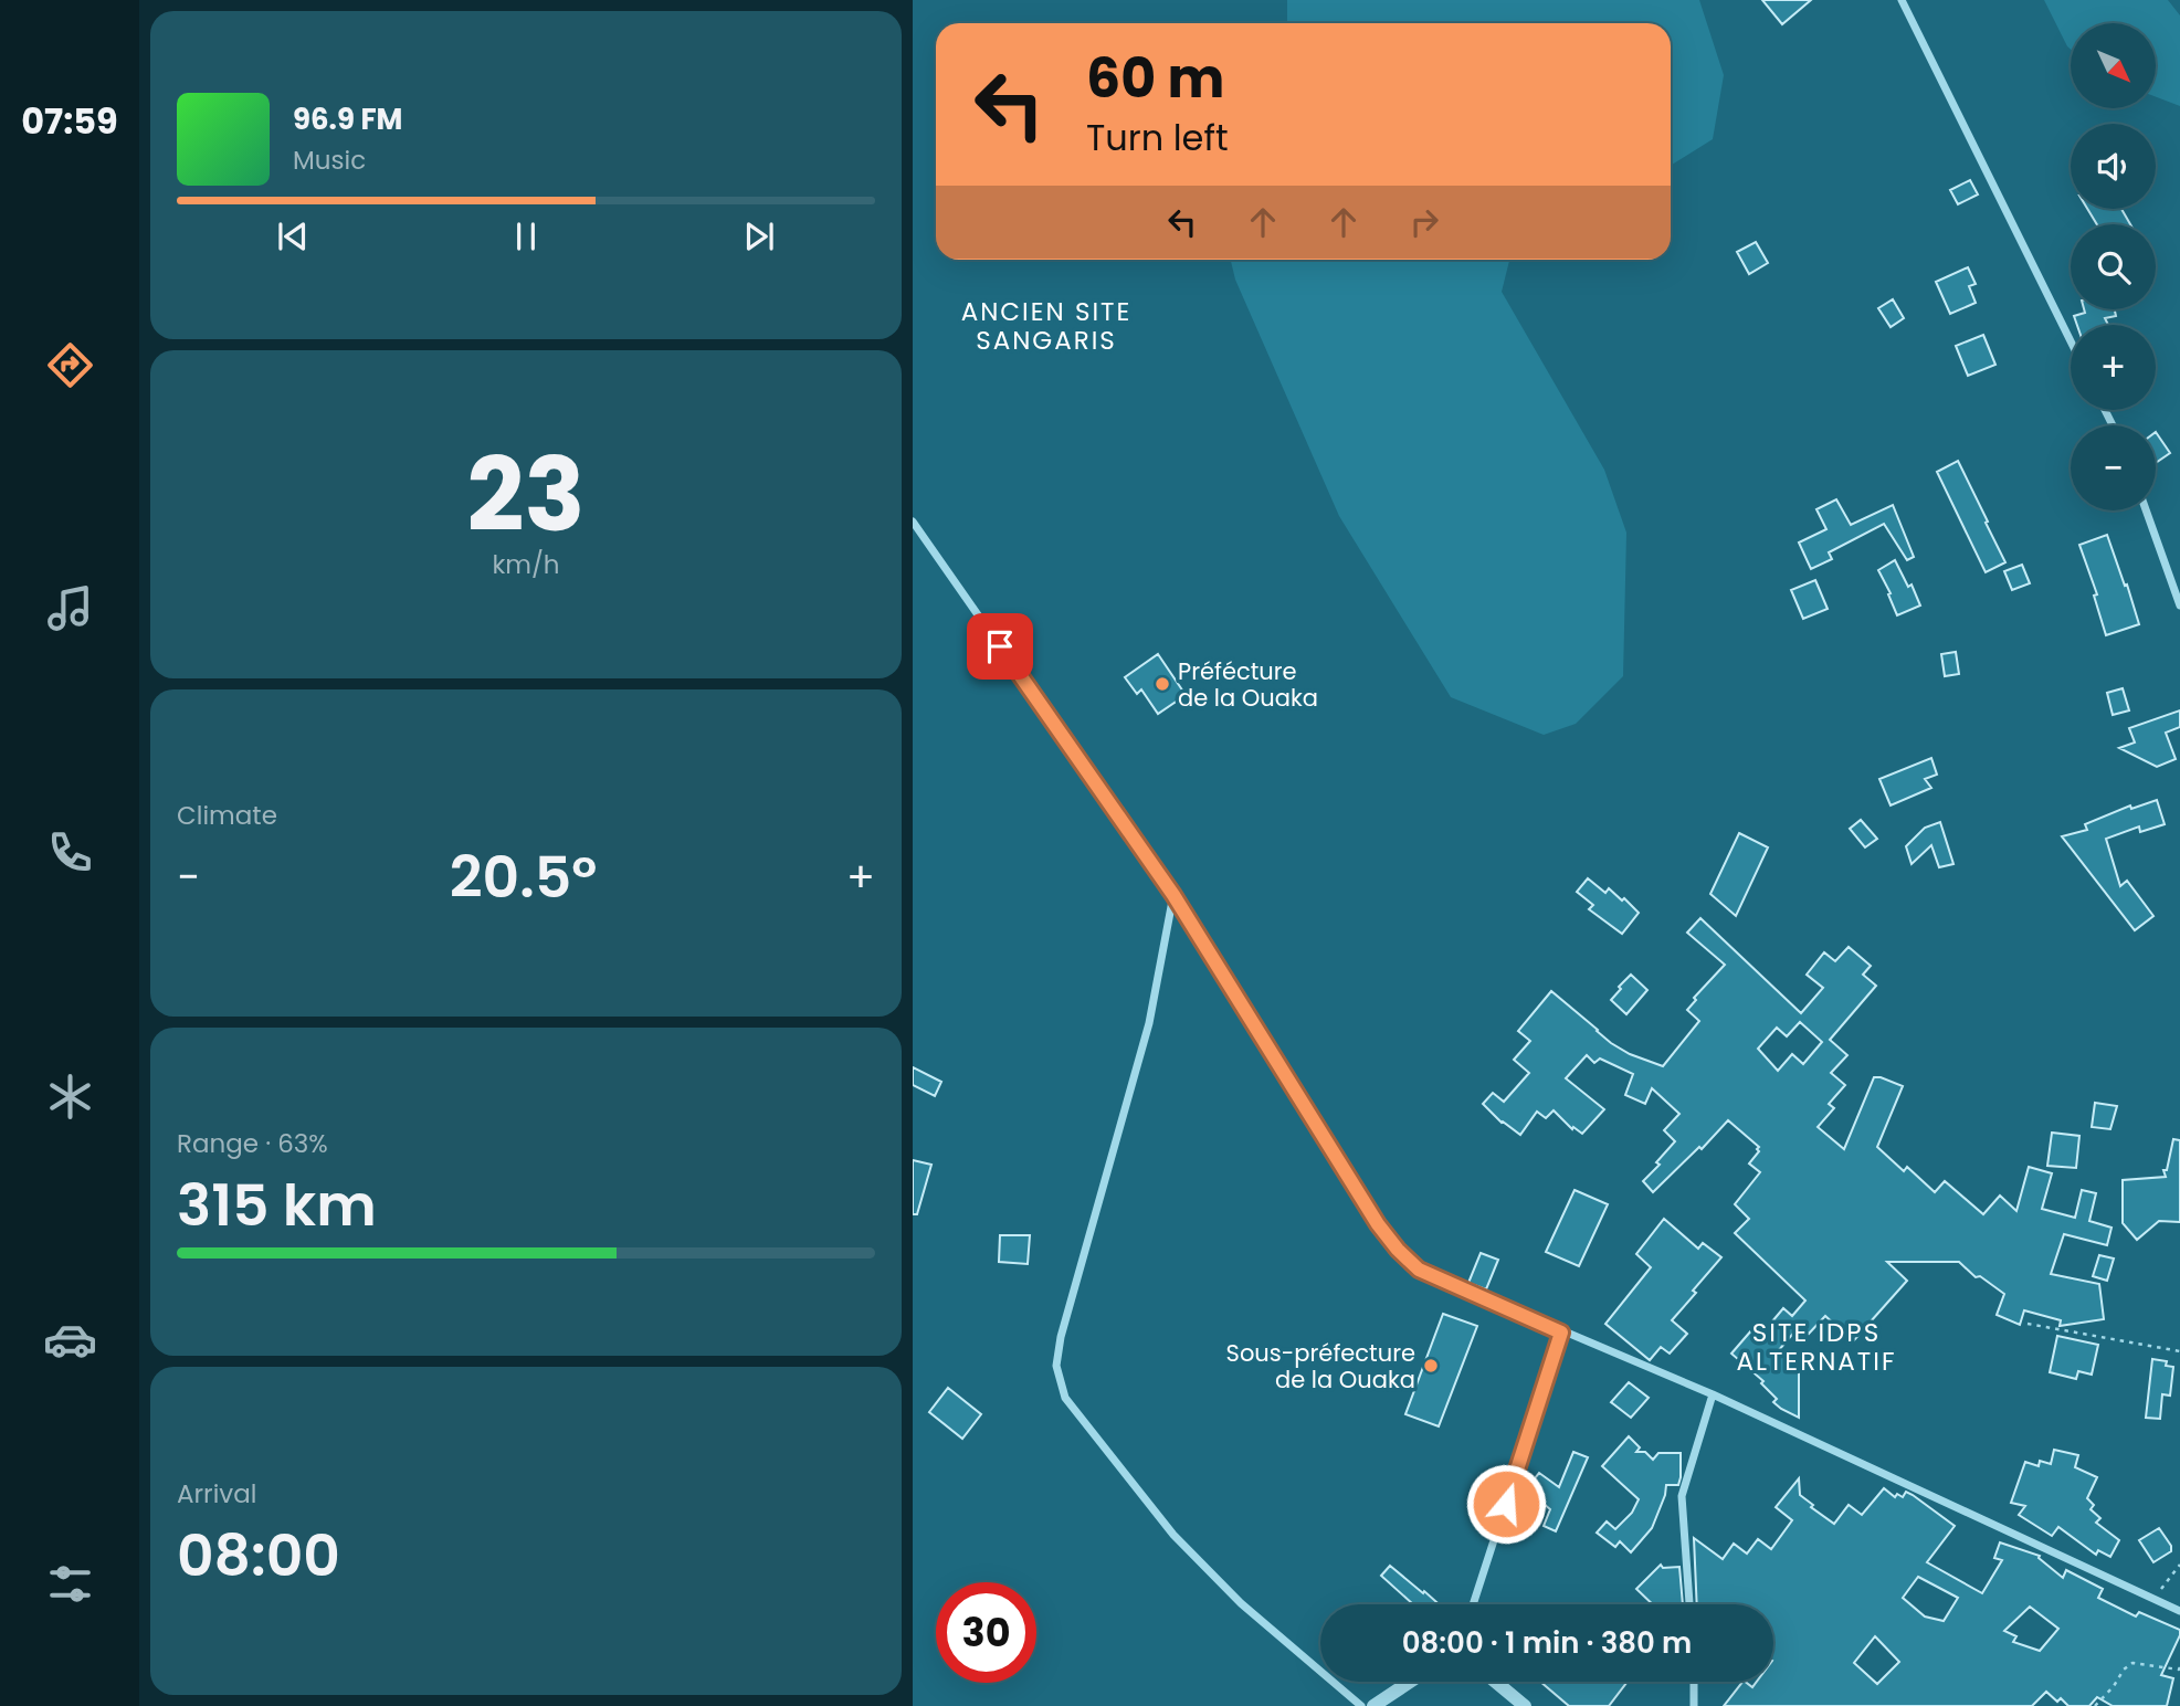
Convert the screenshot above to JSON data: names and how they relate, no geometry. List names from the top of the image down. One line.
{"districts":["ANCIEN SITE SANGARIS","SITE IDPS ALTERNATIF"],"places":["Préfécture de la Ouaka","Sous-préfecture de la Ouaka"],"north":"bottom right","page":{"tabs":"07:59","map_buttons":["+","−"],"turn":["60 m","Turn left"],"song":["96.9 FM","Music"],"tile":[["23","km/h"],"Climate",["Range · 63%","315 km"],["Arrival","08:00"]],"heat":["−","20.5°","+"],"limit":"30","trip":"08:00 · 1 min · 380 m"}}
